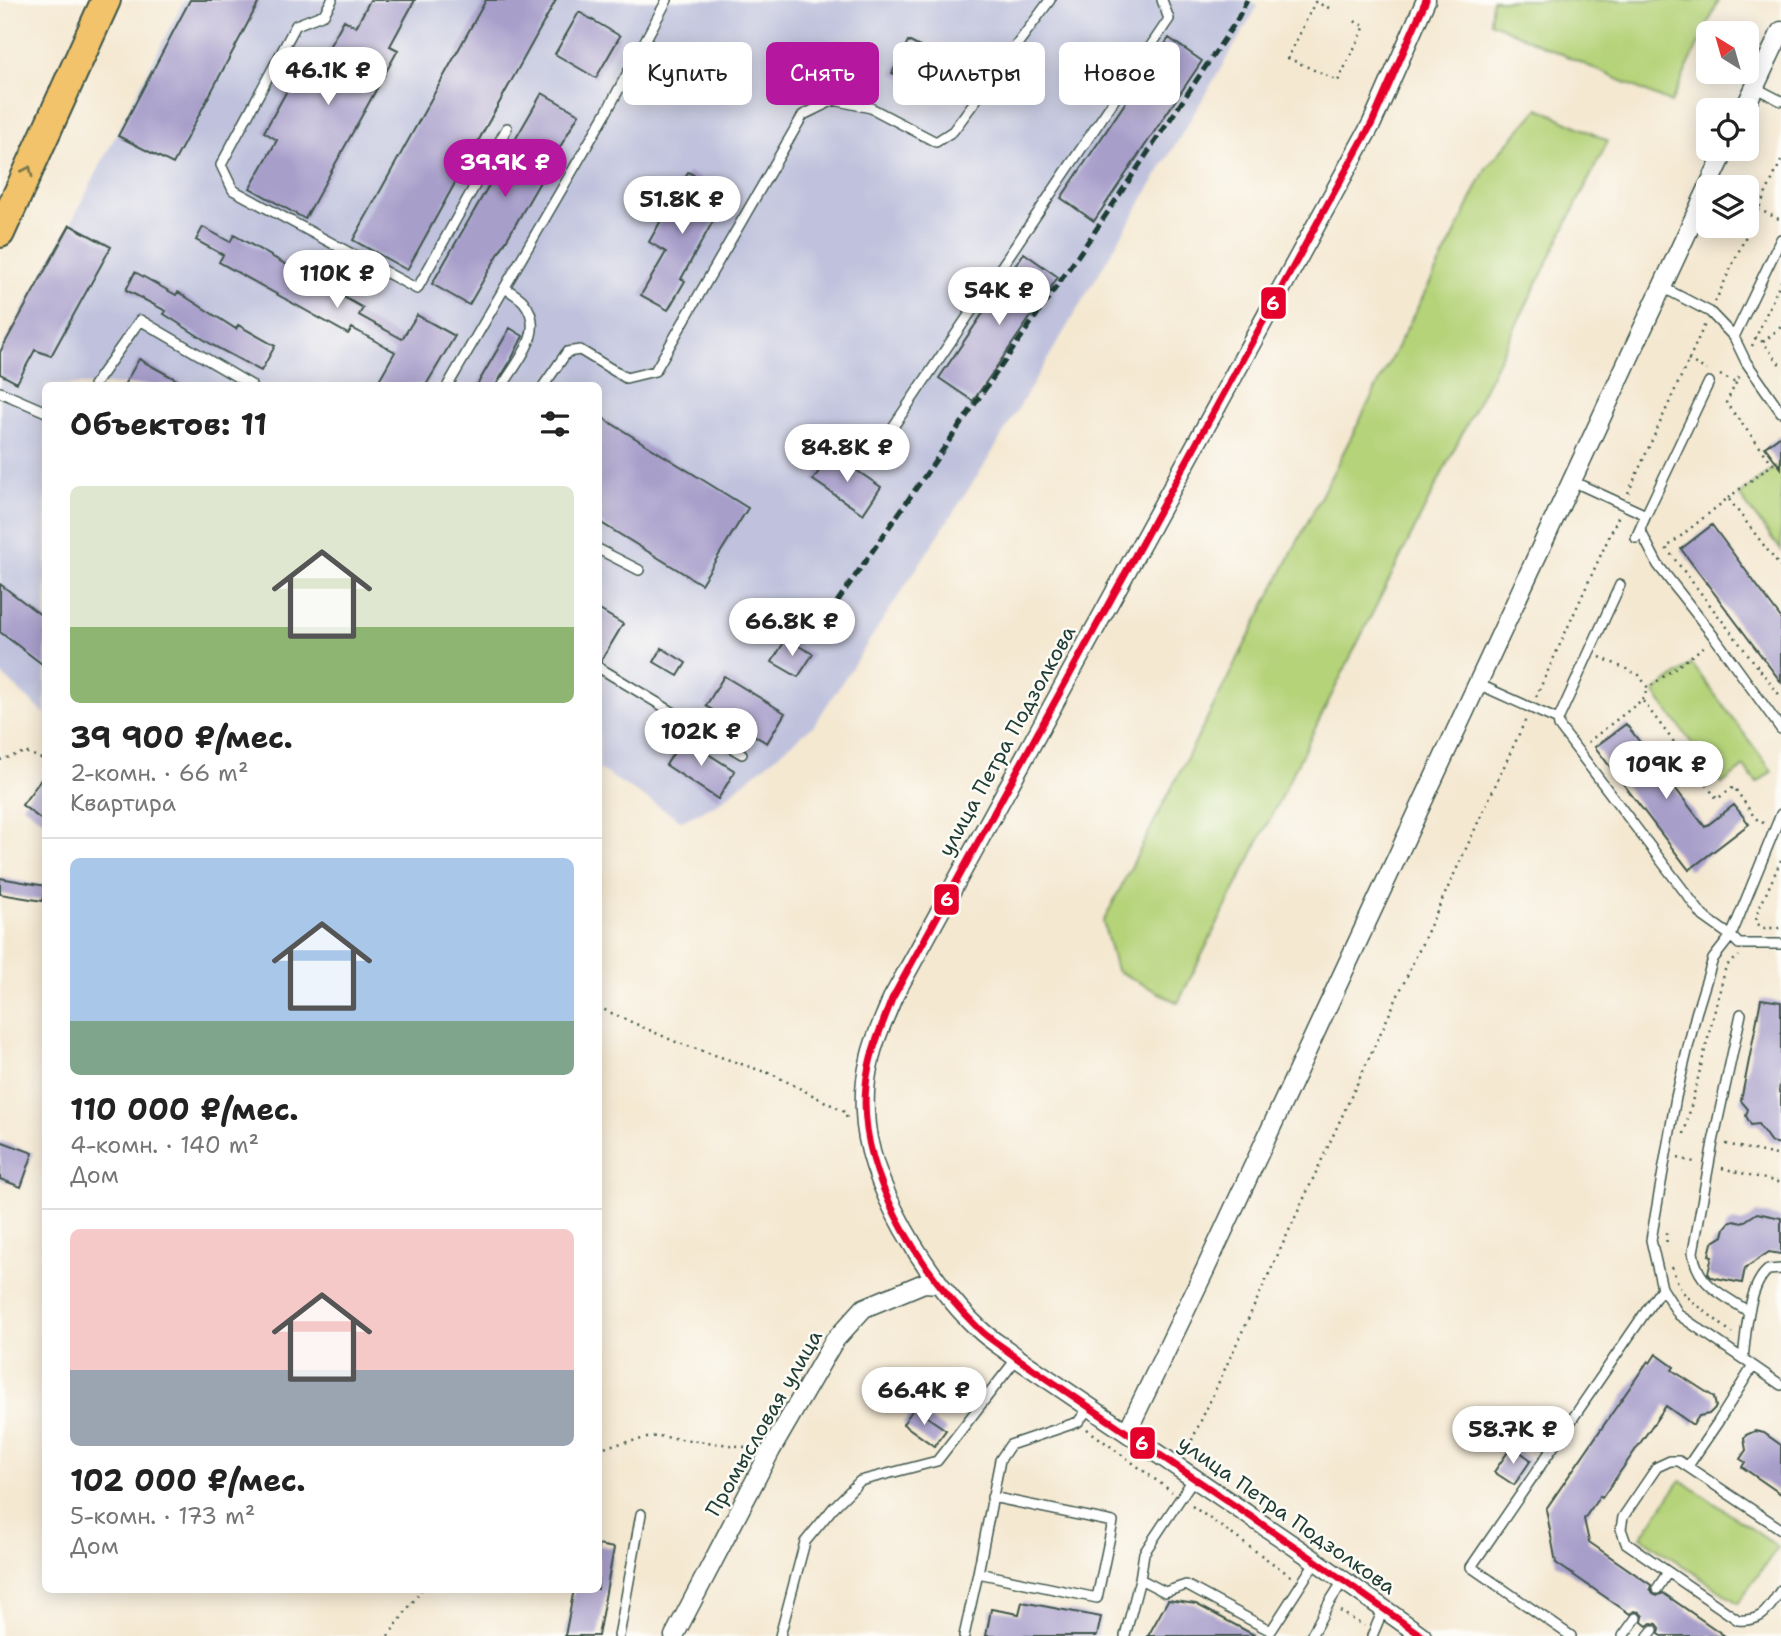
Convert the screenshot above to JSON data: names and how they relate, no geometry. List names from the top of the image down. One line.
{"streets":{"street":["улица Петра Подзолкова","Промысловая улица"]},"crossings":[["улица Петра Подзолкова","Промысловая улица"]],"lines":["transit line 6"],"north":"top left","page":{"chip":["Купить","Снять","Фильтры","Новое"],"price":["46.1K ₽","39.9K ₽","51.8K ₽","110K ₽","54K ₽","84.8K ₽","66.8K ₽","102K ₽","109K ₽","66.4K ₽","58.7K ₽"],"heading":"Объектов: 11","list":[{"name":"39 900 ₽/мес.","note":"2-комн. · 66 m² · Квартира"},{"name":"110 000 ₽/мес.","note":"4-комн. · 140 m² · Дом"},{"name":"102 000 ₽/мес.","note":"5-комн. · 173 m² · Дом"}]}}
